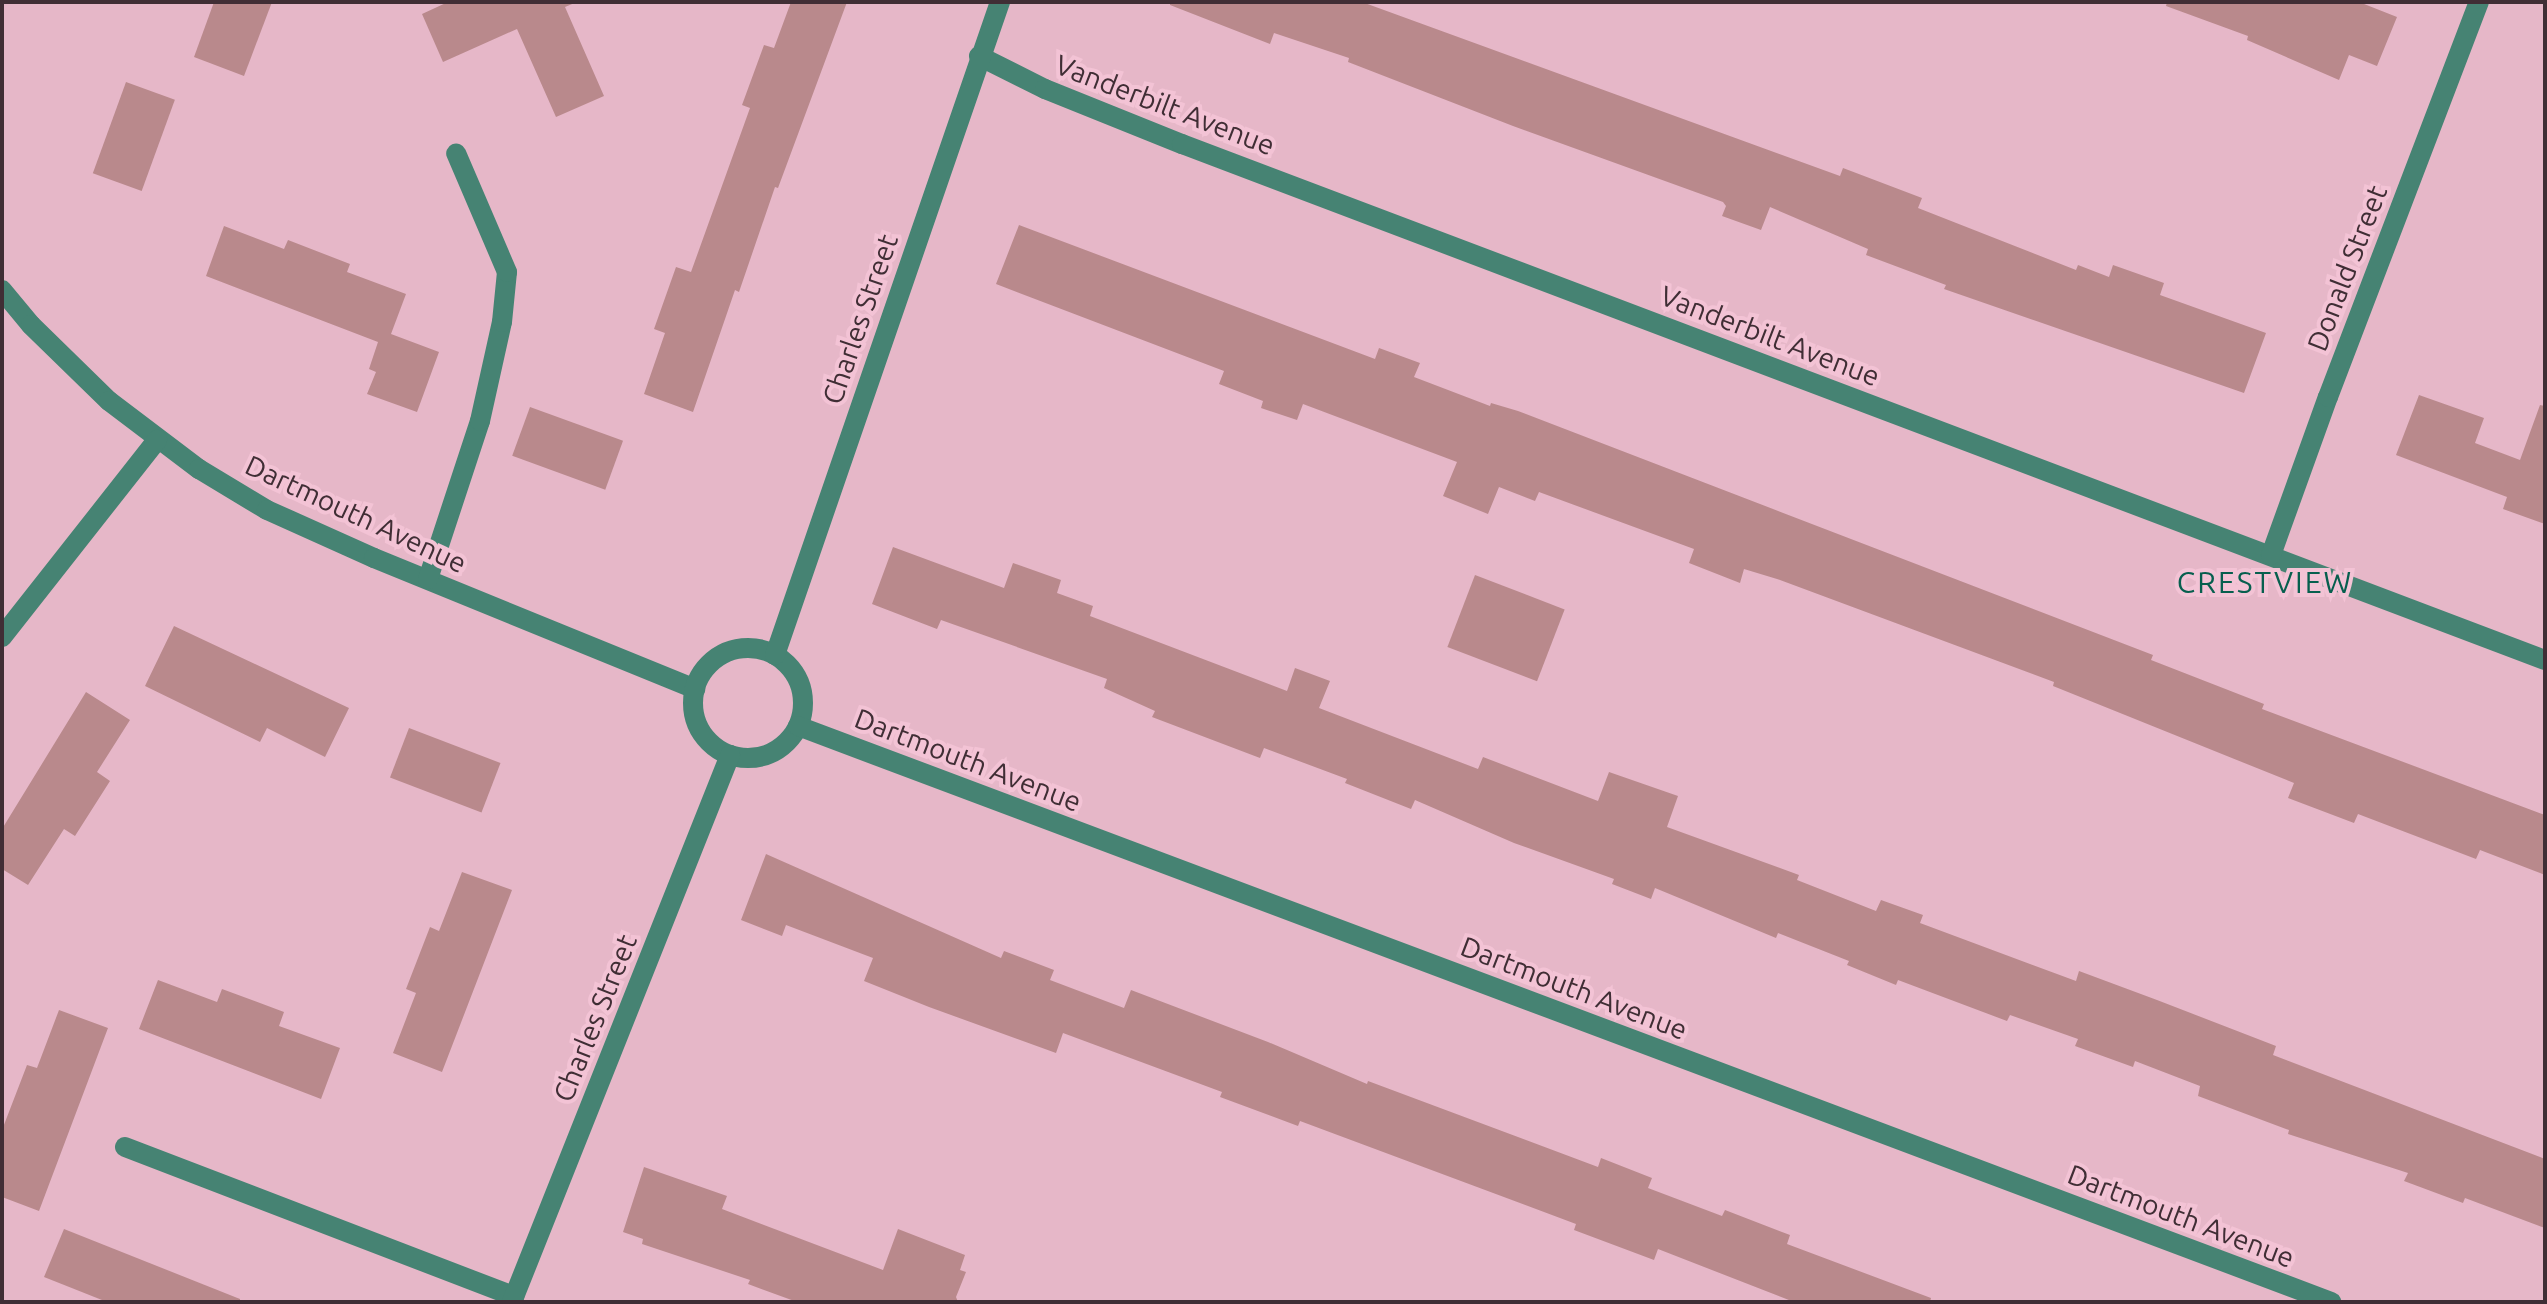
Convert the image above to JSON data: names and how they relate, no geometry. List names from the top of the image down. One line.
{"streets":{"street":["Vanderbilt Avenue","Donald Street","Charles Street","Dartmouth Avenue"]},"crossings":[["Vanderbilt Avenue","Donald Street"],["Vanderbilt Avenue","Charles Street"],["Charles Street","Dartmouth Avenue"]],"districts":["CRESTVIEW"]}
